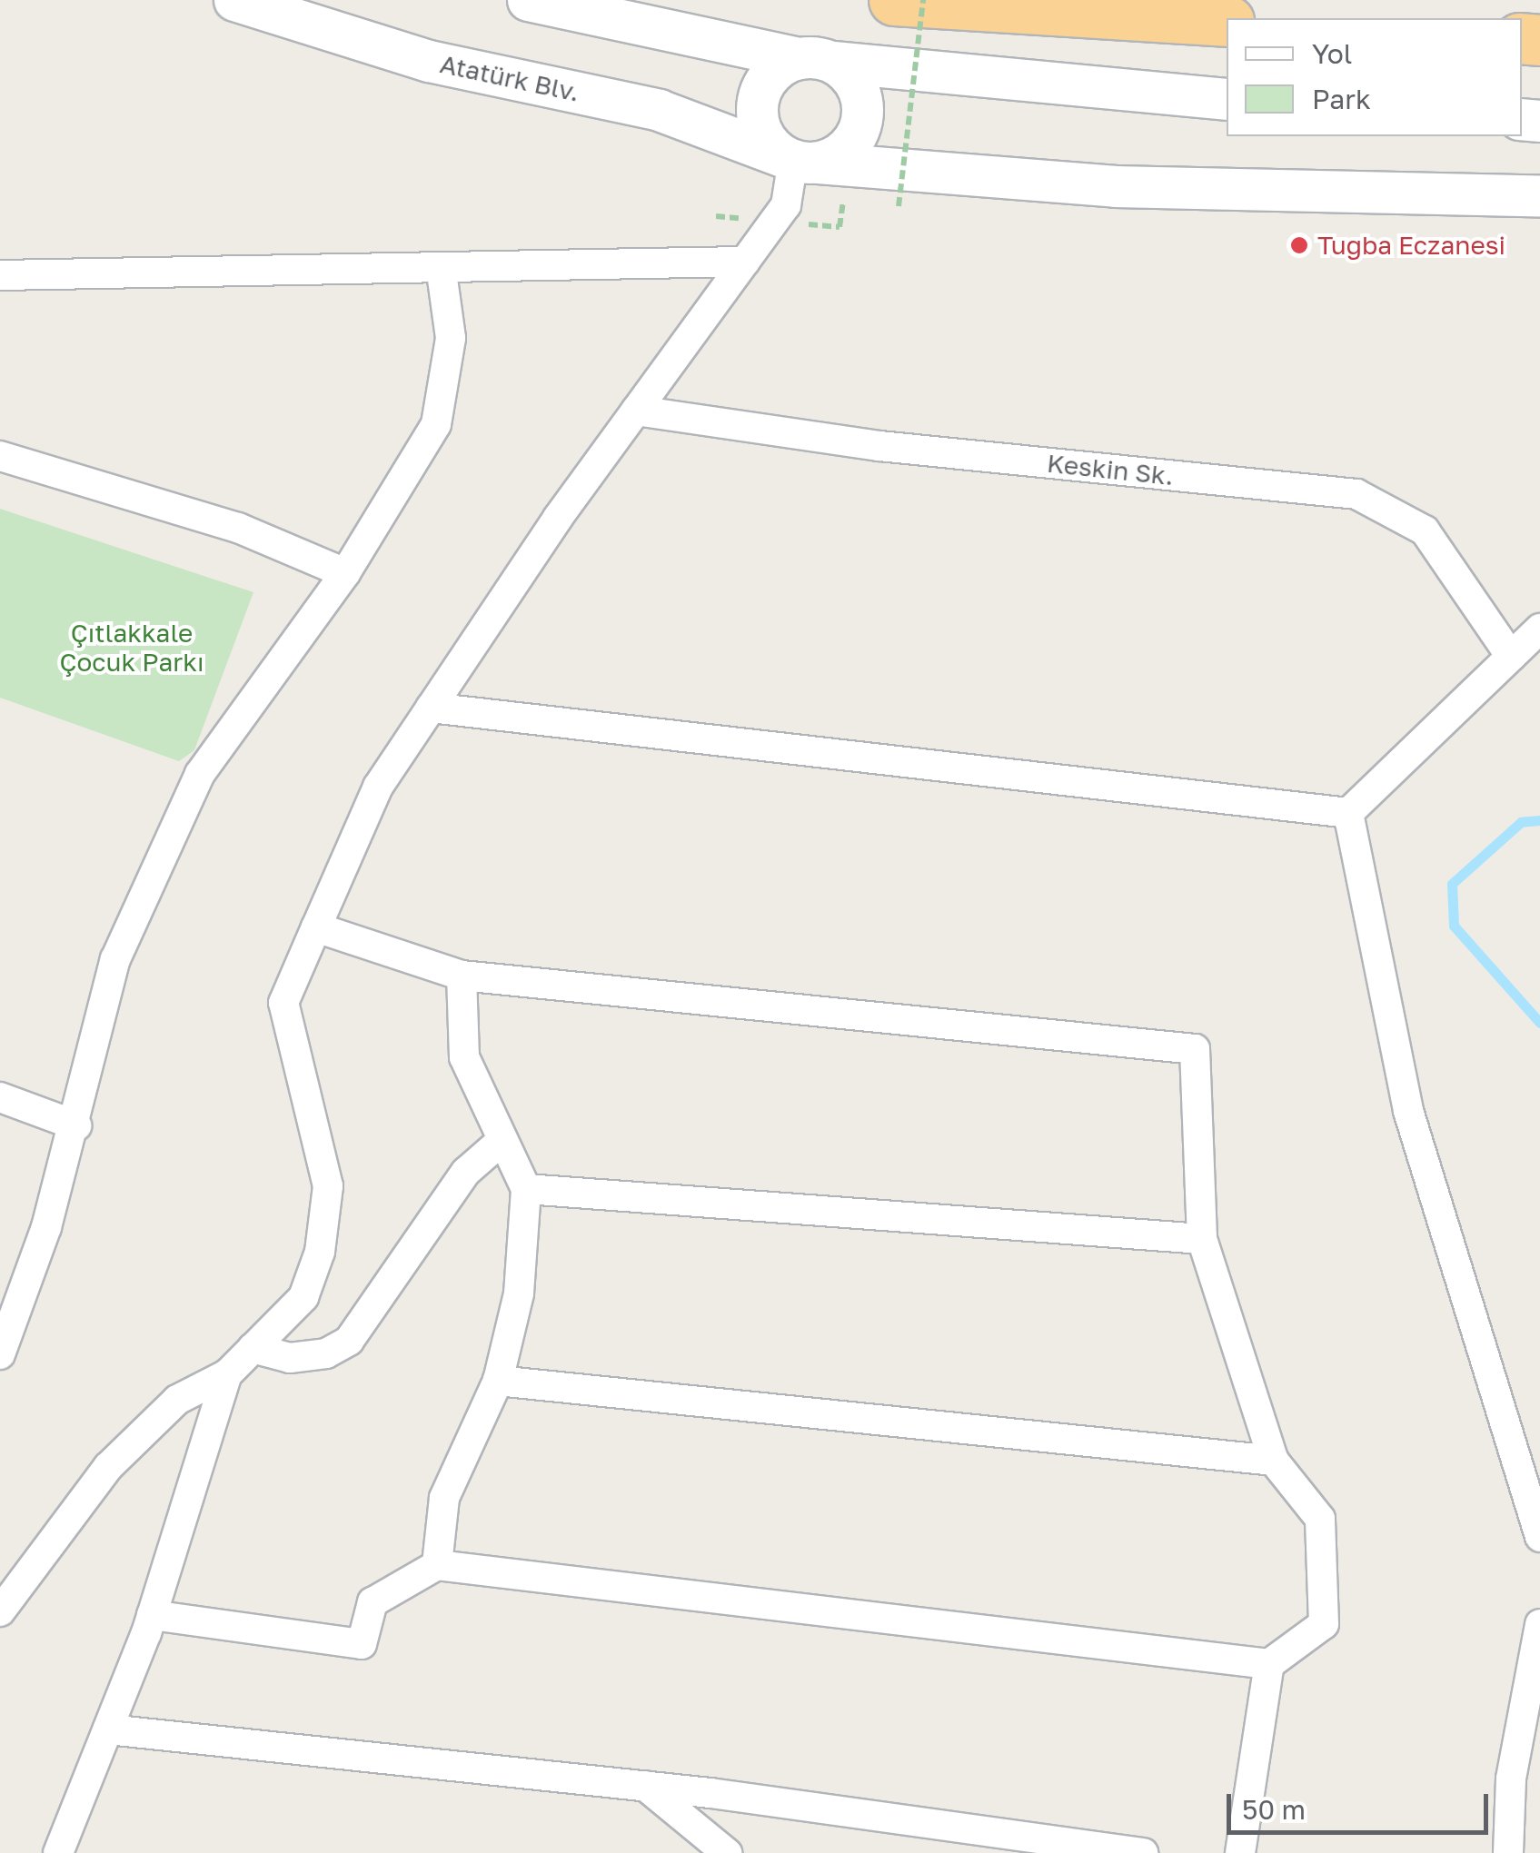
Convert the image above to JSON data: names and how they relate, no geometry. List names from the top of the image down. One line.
{"streets":{"main road":["Atatürk Blv."],"street":["Keskin Sk."]},"parks":["Çıtlakkale Çocuk Parkı"],"places":["Tuğba Eczanesi"],"legend":["Yol","Park"],"scale_bar":"50 m"}
